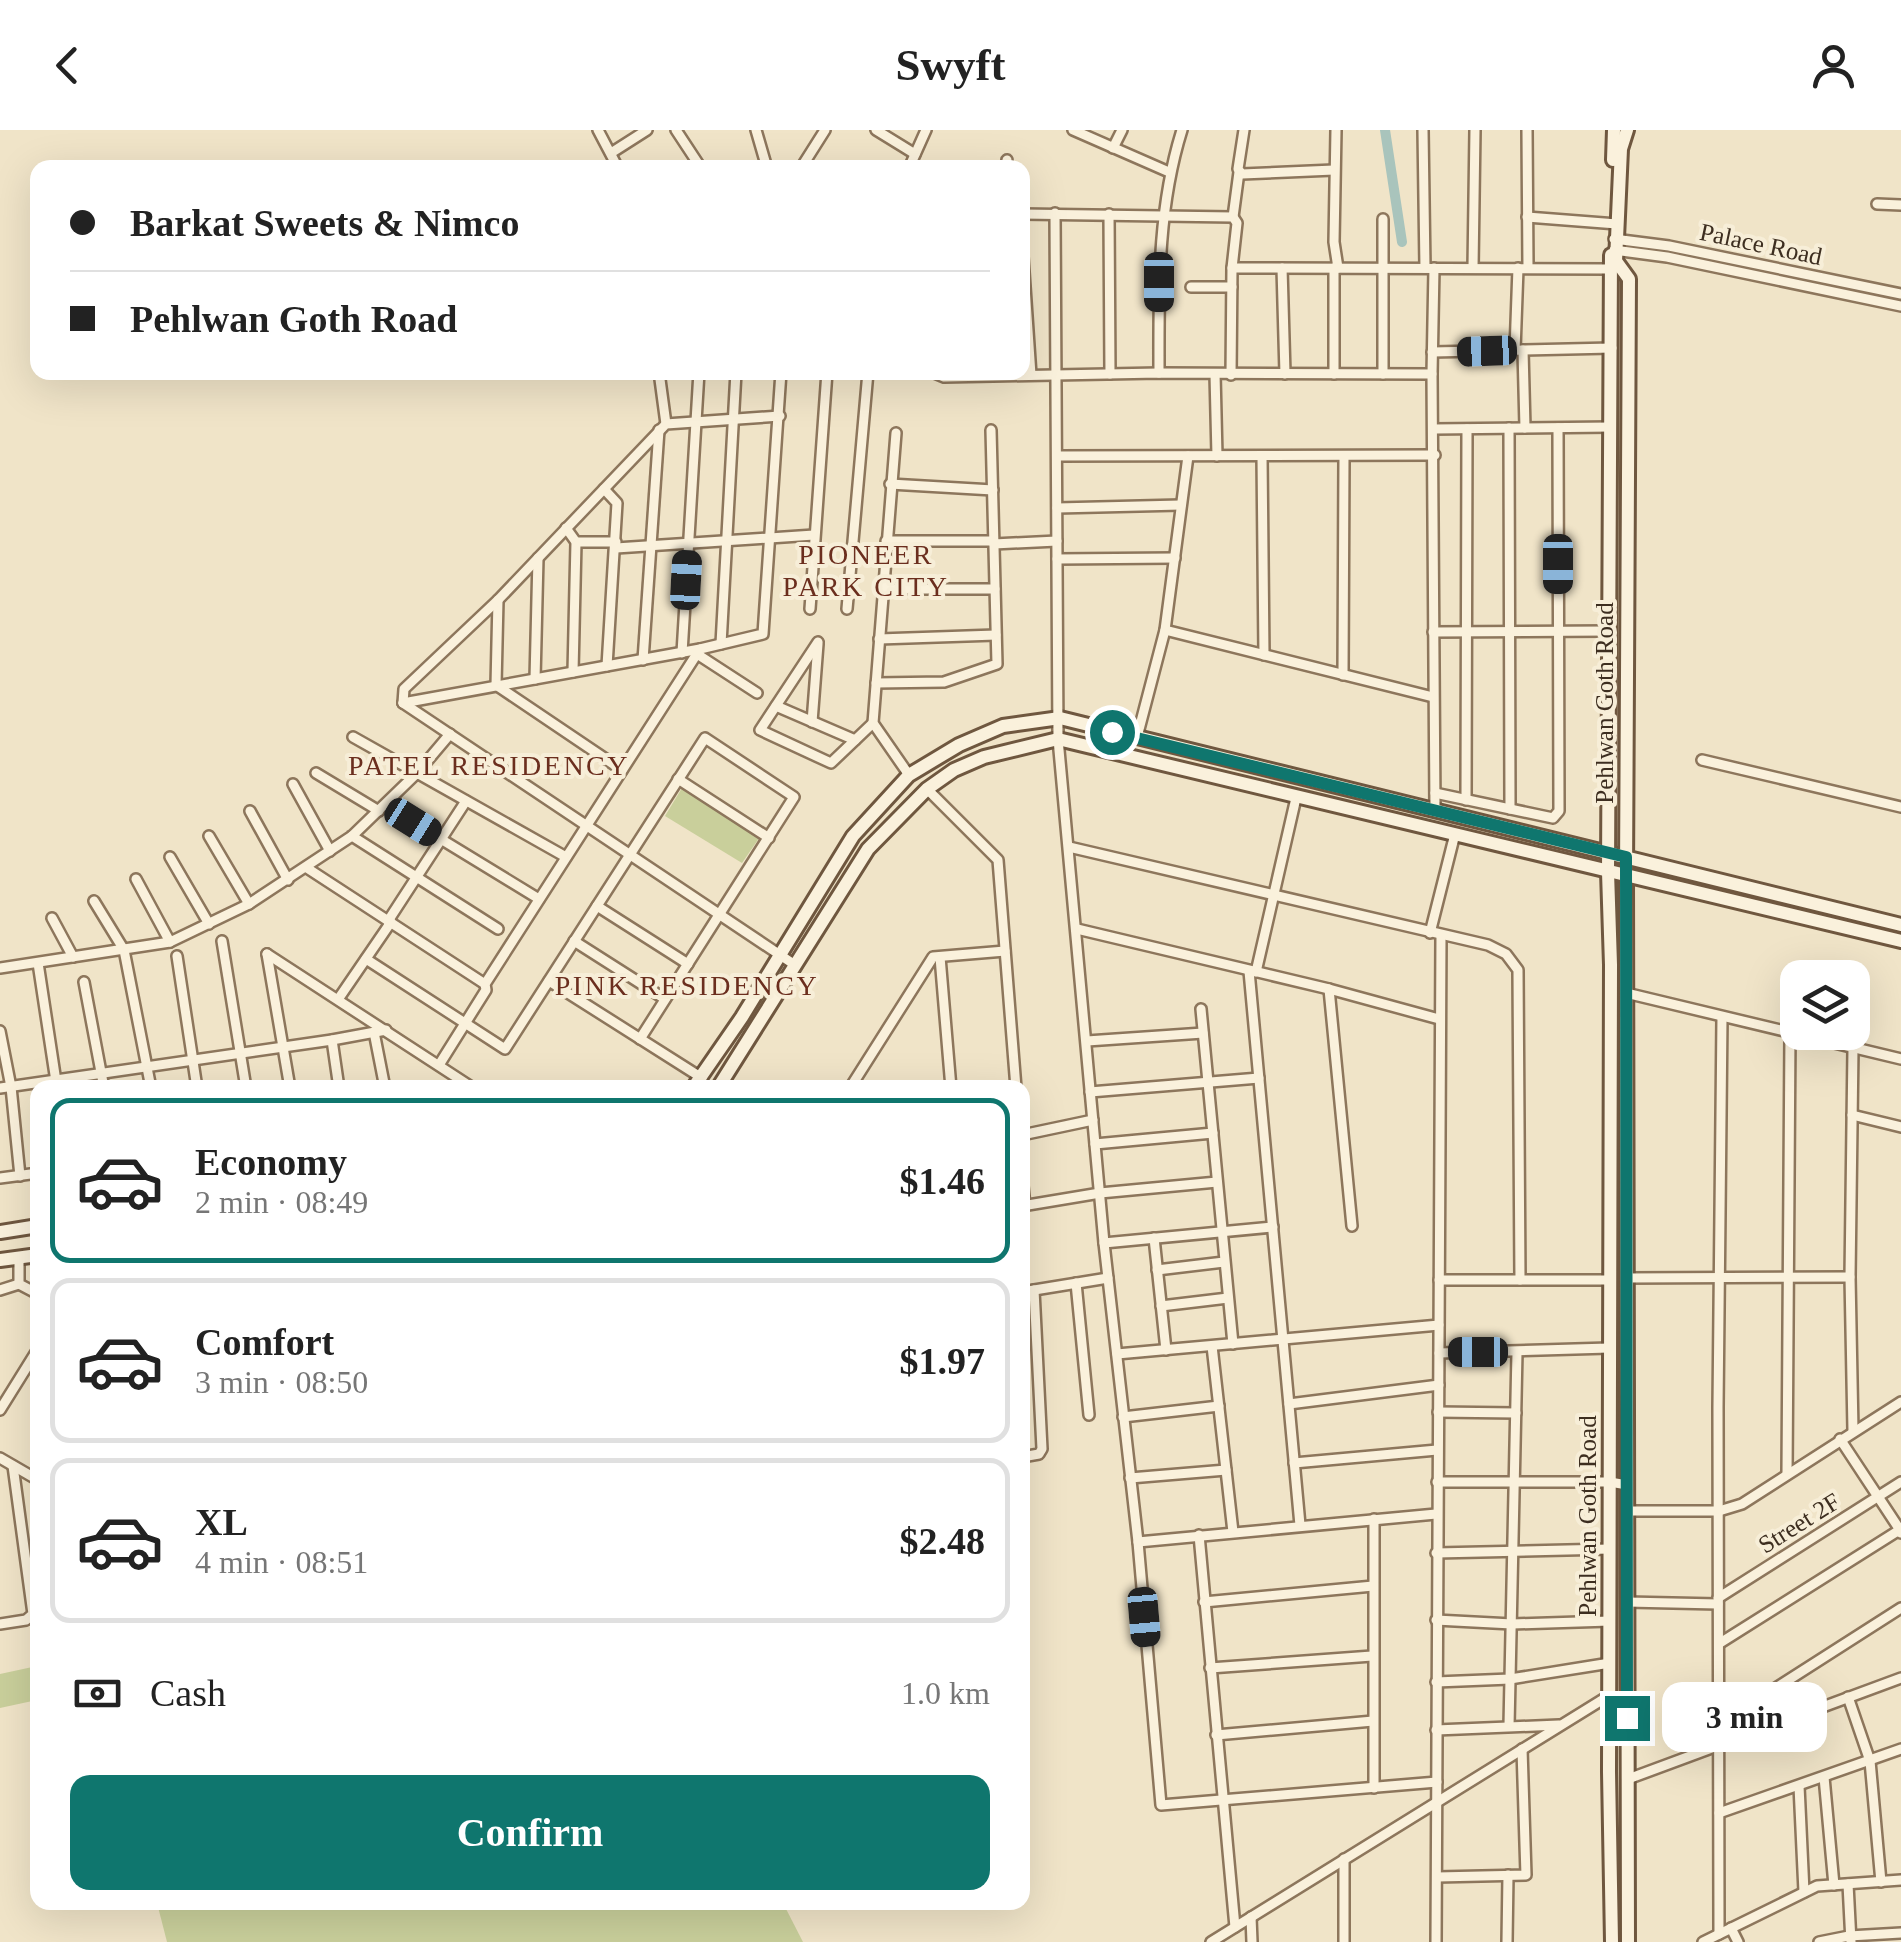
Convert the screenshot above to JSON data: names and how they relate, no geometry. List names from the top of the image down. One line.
{"streets":{"main road":["Pehlwan Goth Road"],"street":["Palace Road","Street 2F"]},"crossings":[["Palace Road","Pehlwan Goth Road"]],"districts":["PIONEER PARK CITY","PATEL RESIDENCY","PINK RESIDENCY"],"page":{"header":"Swyft","banner":["Barkat Sweets & Nimco","Pehlwan Goth Road"],"list":[{"name":"Economy","note":"2 min · 08:49","value":"$1.46"},{"name":"Comfort","note":"3 min · 08:50","value":"$1.97"},{"name":"XL","note":"4 min · 08:51","value":"$2.48"}],"pay":["Cash","1.0 km"],"bubble":"3 min","buttons":"Confirm"}}
